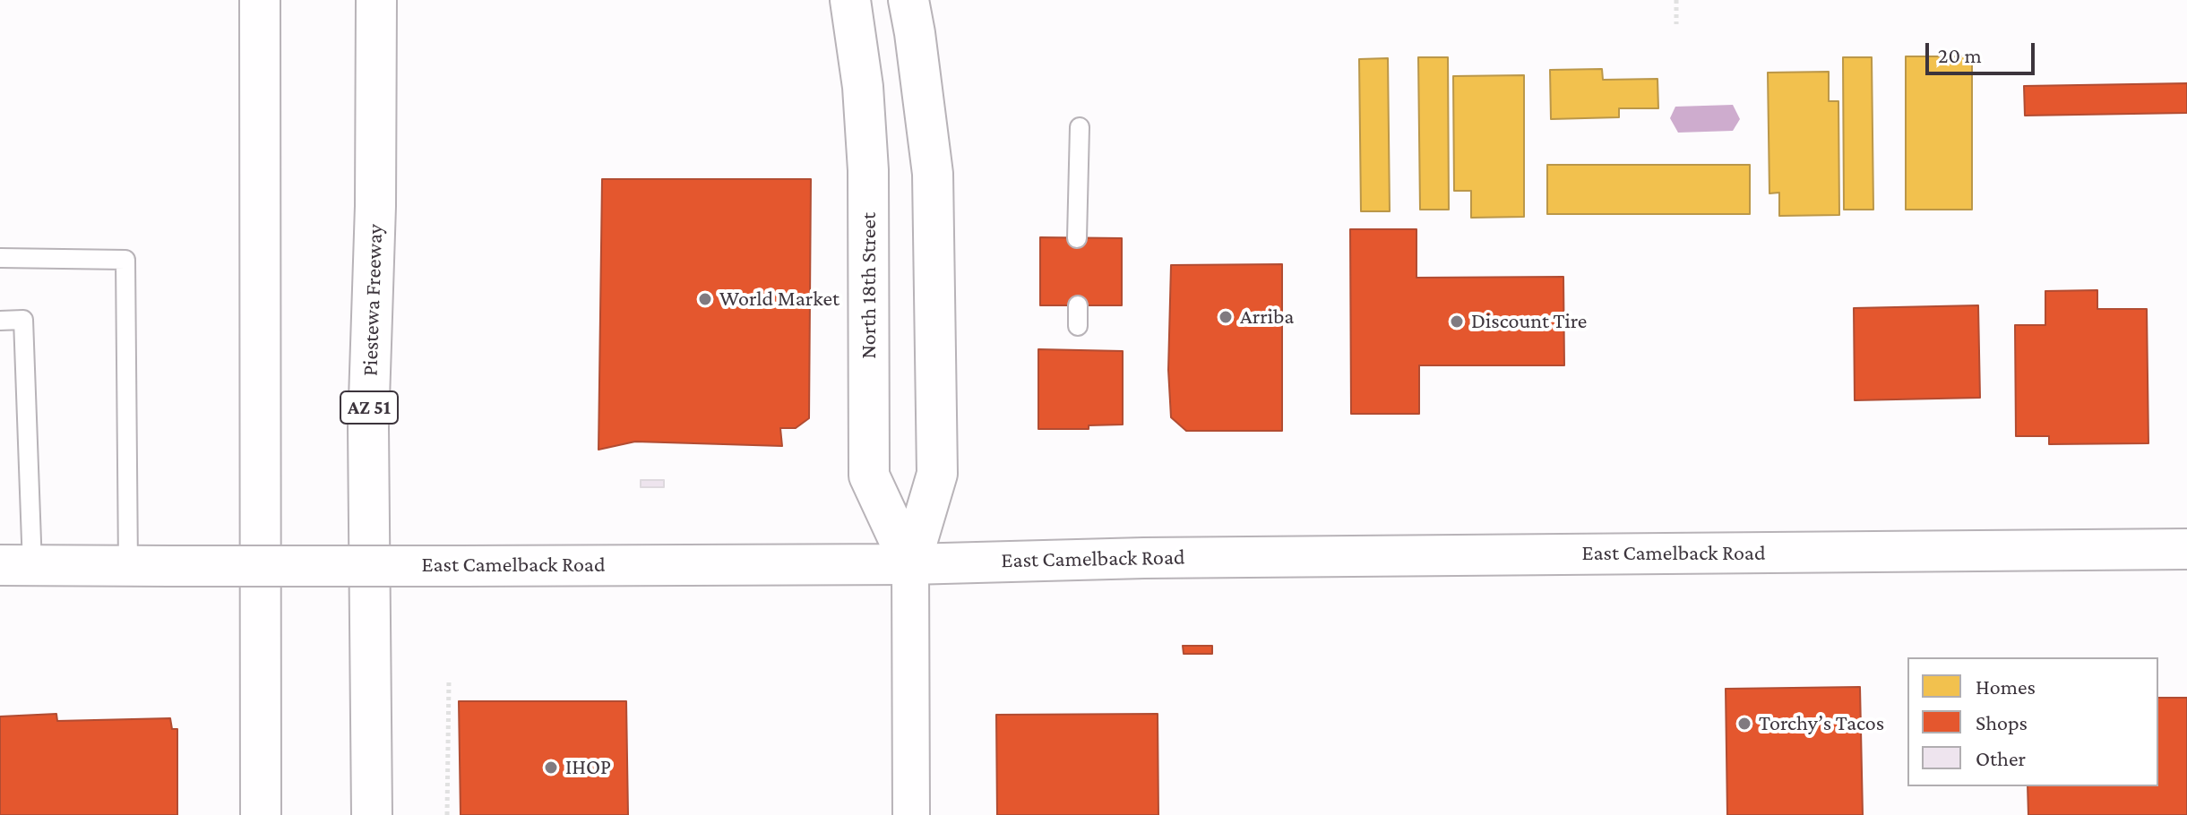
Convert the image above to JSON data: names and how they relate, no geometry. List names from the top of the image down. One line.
{"streets":{"main road":["North 18th Street","Piestewa Freeway","AZ 51","East Camelback Road"]},"crossings":[["North 18th Street","East Camelback Road"]],"places":["World Market","Arriba","Discount Tire","Torchy’s Tacos","IHOP"],"legend":["Homes","Shops","Other"],"scale_bar":"20 m"}
